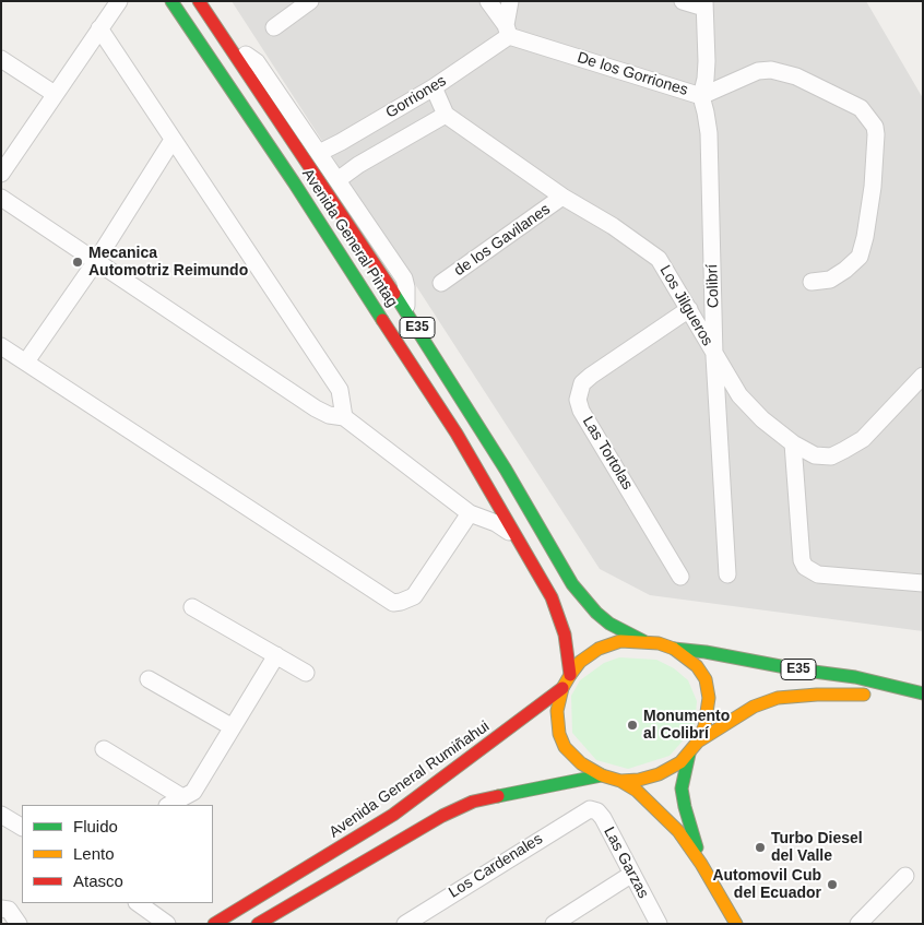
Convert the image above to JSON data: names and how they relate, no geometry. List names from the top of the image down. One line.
{"streets":{"main road":["Avenida General Pintag","E35","Avenida General Rumiñahui"],"street":["De los Gorriones","Gorriones","de los Gavilanes","Colibrí","Los Jilgueros","Las Tortolas","Las Garzas","Los Cardenales"]},"crossings":[["De los Gorriones","Gorriones"],["De los Gorriones","Colibrí"],["Avenida General Pintag","E35"],["Avenida General Pintag","Avenida General Rumiñahui"],["de los Gavilanes","Los Jilgueros"],["Colibrí","Los Jilgueros"],["Los Jilgueros","Las Tortolas"],["E35","Avenida General Rumiñahui"],["Las Garzas","Los Cardenales"]],"places":["Mecanica Automotriz Reimundo","Monumento al Colibrí","Turbo Diesel del Valle","Automovil Cub del Ecuador"],"legend":["Fluido","Lento","Atasco"]}
